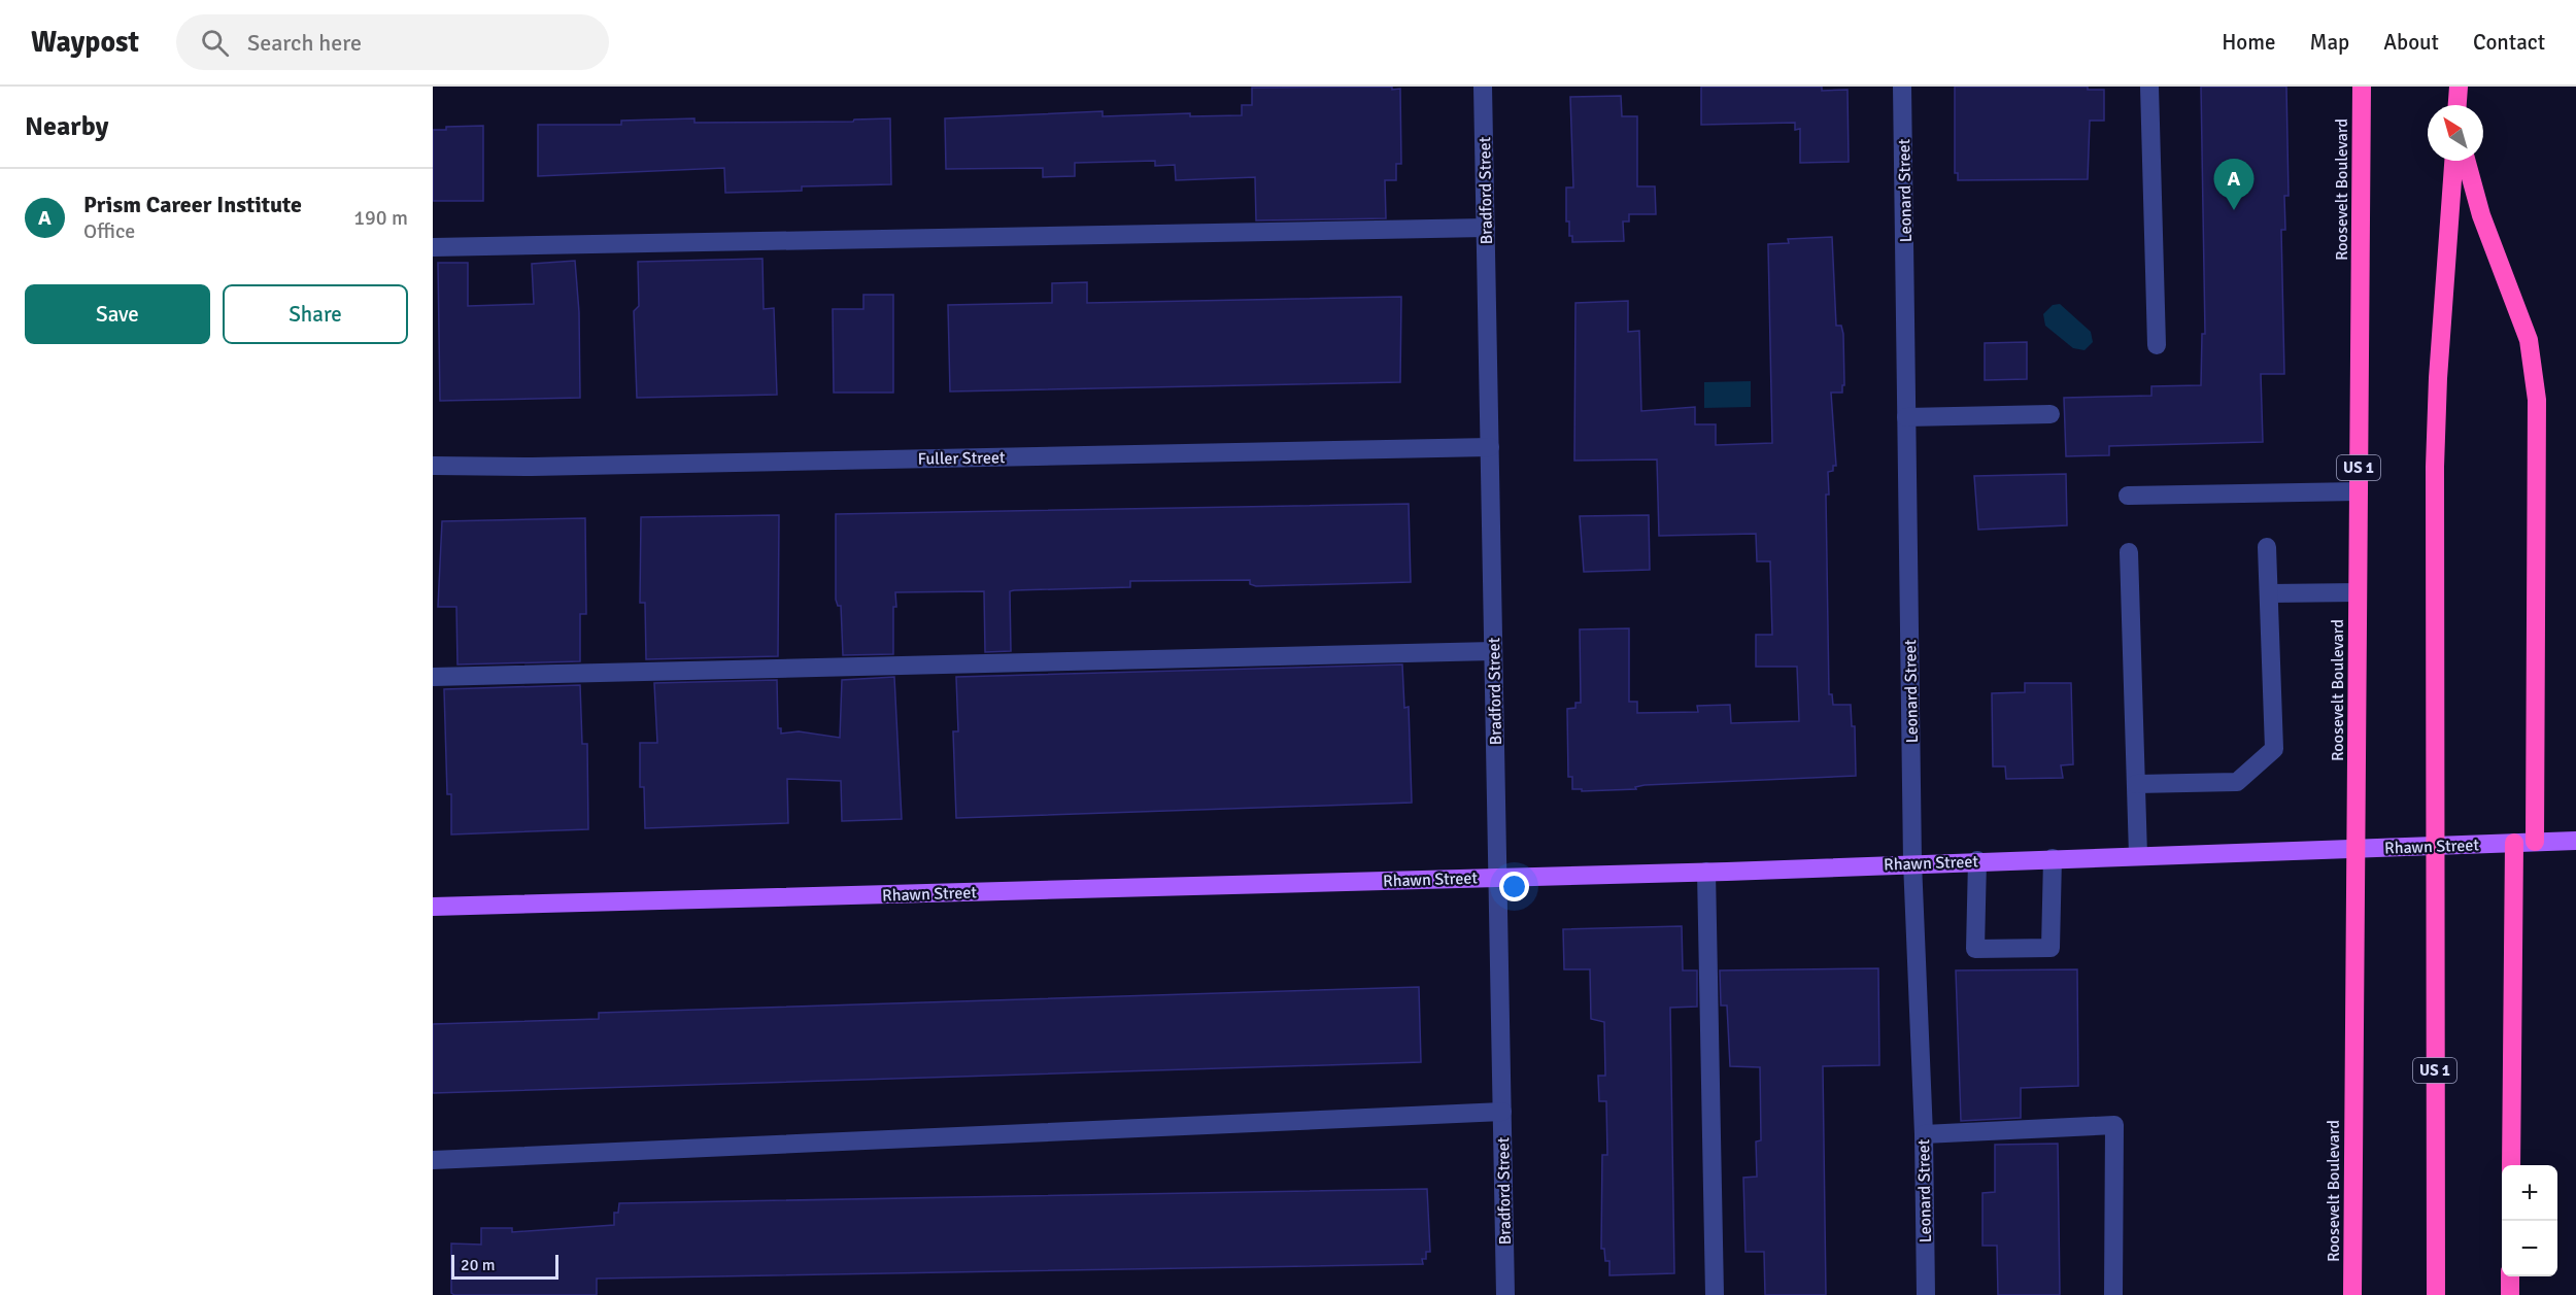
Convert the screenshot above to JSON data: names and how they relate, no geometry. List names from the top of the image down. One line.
{"streets":{"highway":["Roosevelt Boulevard","US 1"],"main road":["Rhawn Street"],"street":["Bradford Street","Leonard Street","Fuller Street"]},"crossings":[["Roosevelt Boulevard","Rhawn Street"],["Bradford Street","Fuller Street"],["Bradford Street","Rhawn Street"],["Leonard Street","Rhawn Street"],["US 1","Rhawn Street"]],"scale_bar":"20 m","north":"top left","page":{"header":"Waypost","search":"Search here","nav":["Home","Map","About","Contact"],"heading":"Nearby","pins":"A","list":[{"mark":"A","name":"Prism Career Institute","note":"Office","value":"190 m"}],"buttons":["Save","Share"],"map_buttons":["+","−"],"scale":"20 m"}}
